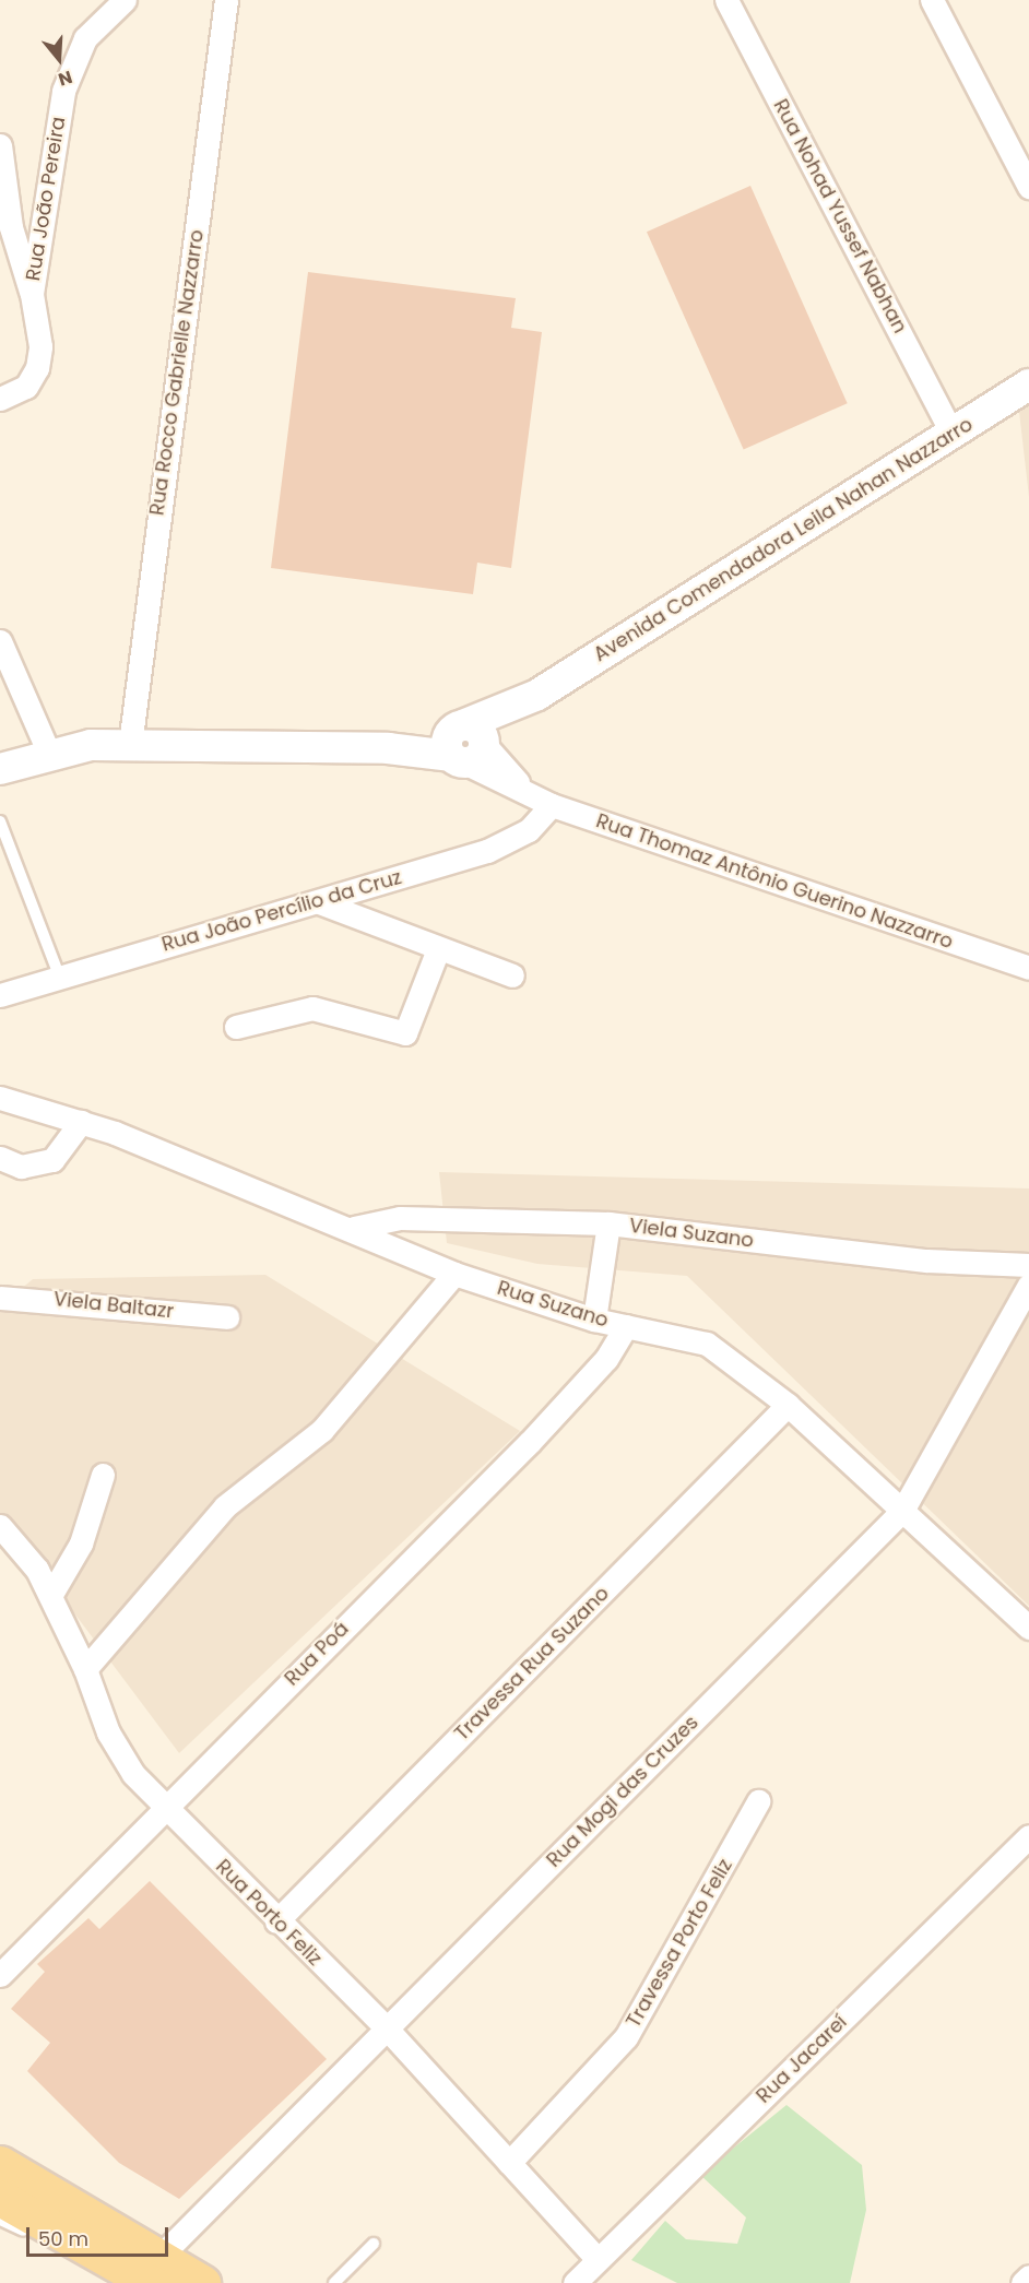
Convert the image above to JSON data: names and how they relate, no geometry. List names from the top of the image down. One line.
{"streets":{"main road":["Avenida Comendadora Leila Nahan Nazzarro"],"street":["Rua João Pereira","Rua Nohad Yussef Nabhan","Rua Rocco Gabrielle Nazzarro","Rua Thomaz Antônio Guerino Nazzarro","Rua João Percílio da Cruz","Viela Suzano","Rua Suzano","Viela Baltazr","Rua Poá","Travessa Rua Suzano","Rua Mogi das Cruzes","Rua Porto Feliz","Travessa Porto Feliz","Rua Jacareí"]},"crossings":[["Rua Nohad Yussef Nabhan","Avenida Comendadora Leila Nahan Nazzarro"],["Rua Rocco Gabrielle Nazzarro","Avenida Comendadora Leila Nahan Nazzarro"],["Avenida Comendadora Leila Nahan Nazzarro","Rua Thomaz Antônio Guerino Nazzarro"],["Rua Thomaz Antônio Guerino Nazzarro","Rua João Percílio da Cruz"],["Viela Suzano","Rua Suzano"],["Rua Suzano","Rua Poá"],["Rua Suzano","Travessa Rua Suzano"],["Rua Suzano","Rua Mogi das Cruzes"],["Rua Poá","Rua Porto Feliz"],["Travessa Rua Suzano","Rua Porto Feliz"],["Rua Mogi das Cruzes","Rua Porto Feliz"],["Rua Porto Feliz","Travessa Porto Feliz"],["Rua Porto Feliz","Rua Jacareí"]],"scale_bar":"50 m","north":"bottom"}
